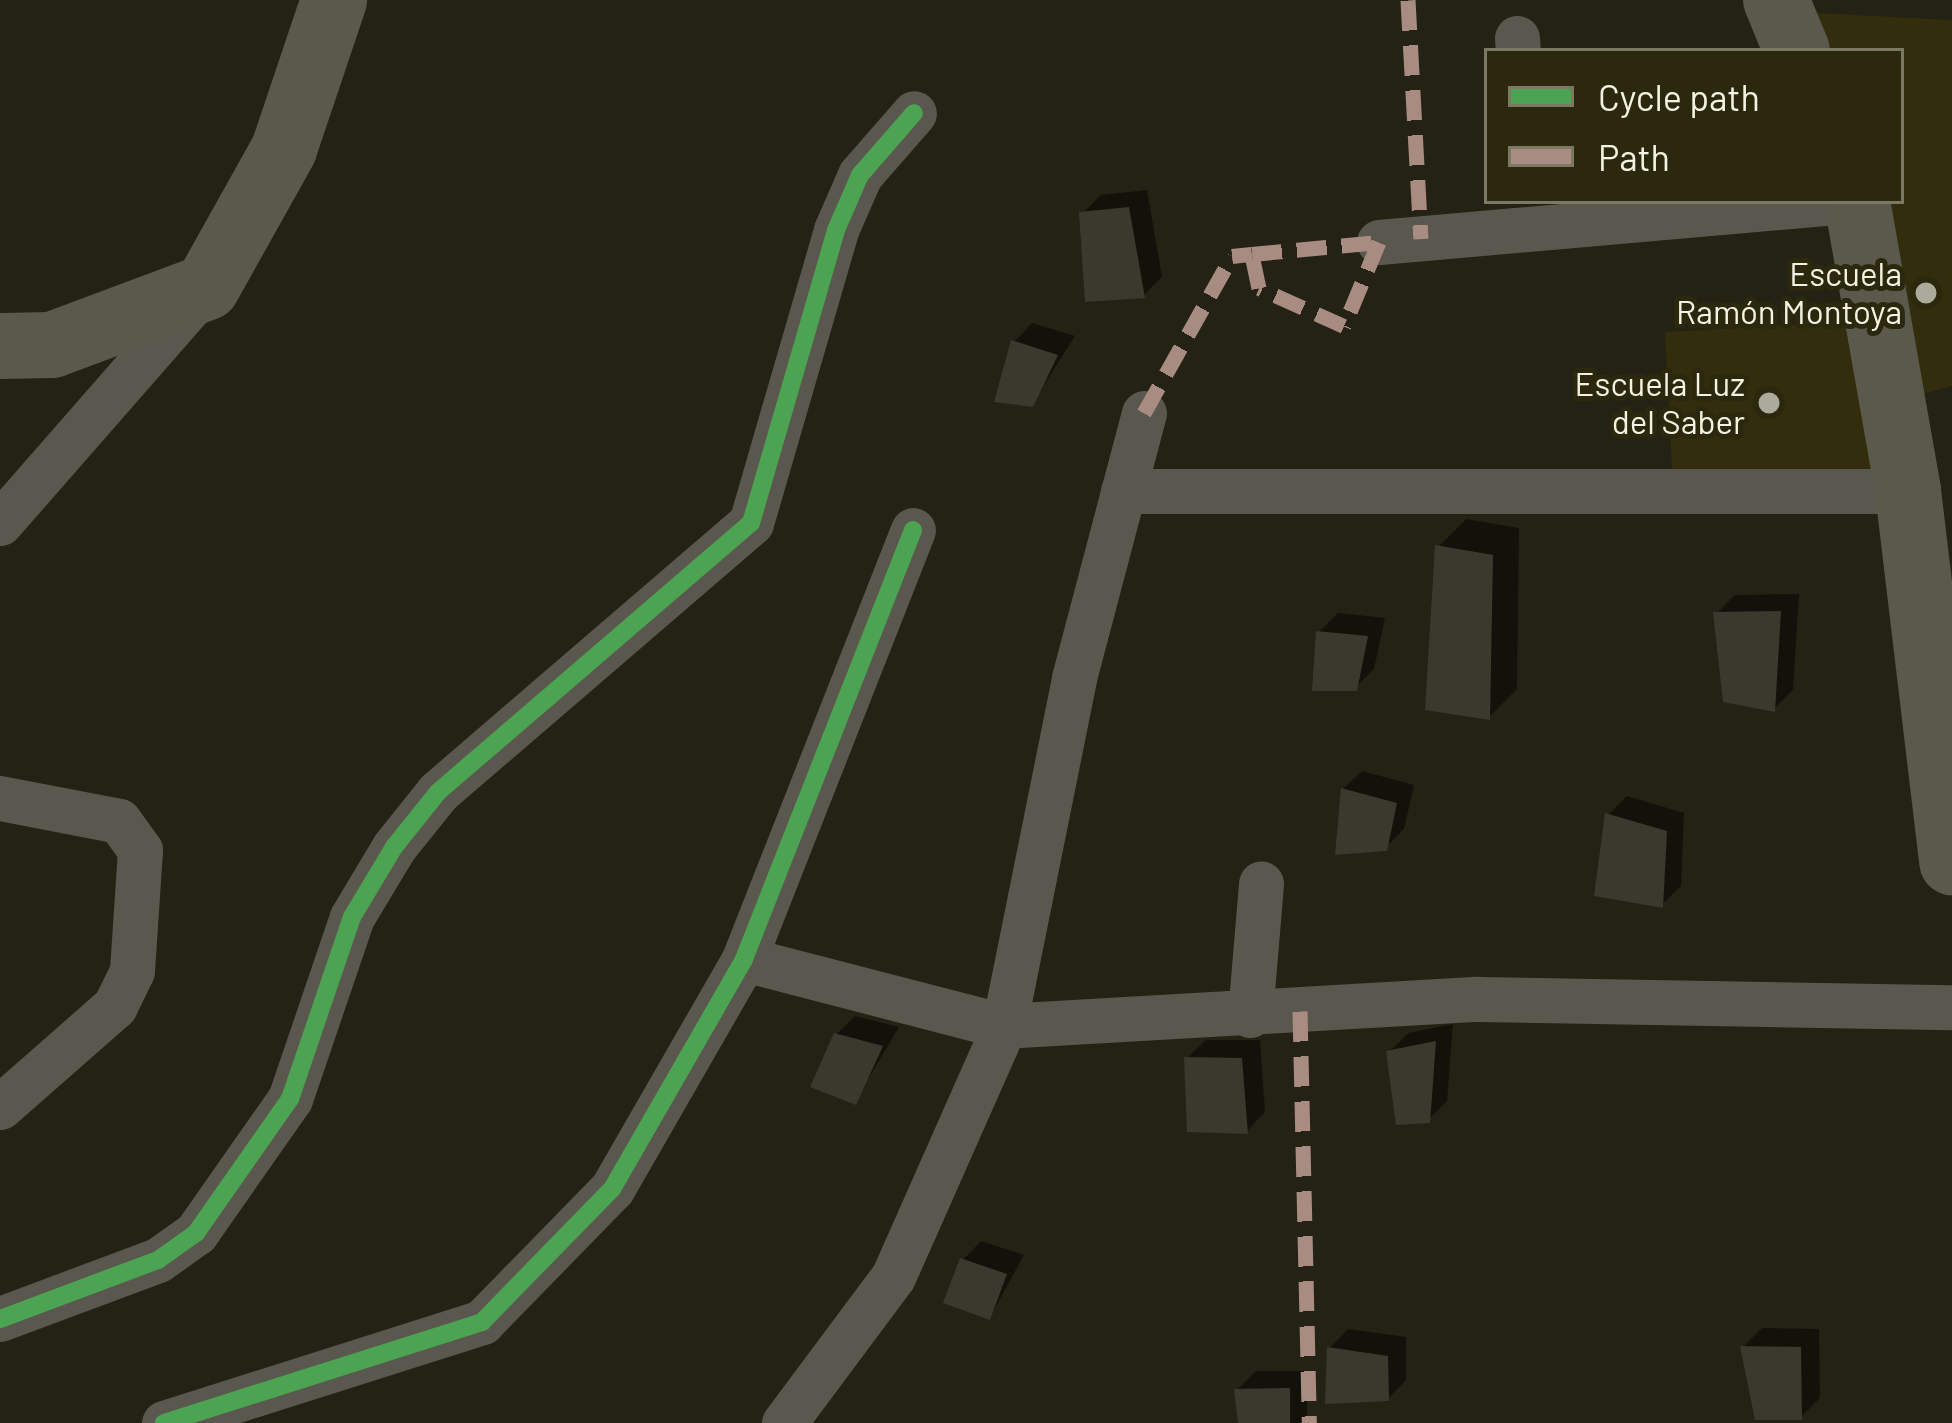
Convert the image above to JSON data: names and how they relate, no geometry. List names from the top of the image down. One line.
{"places":["Escuela Ramón Montoya","Escuela Luz del Saber"],"legend":["Cycle path","Path"]}
